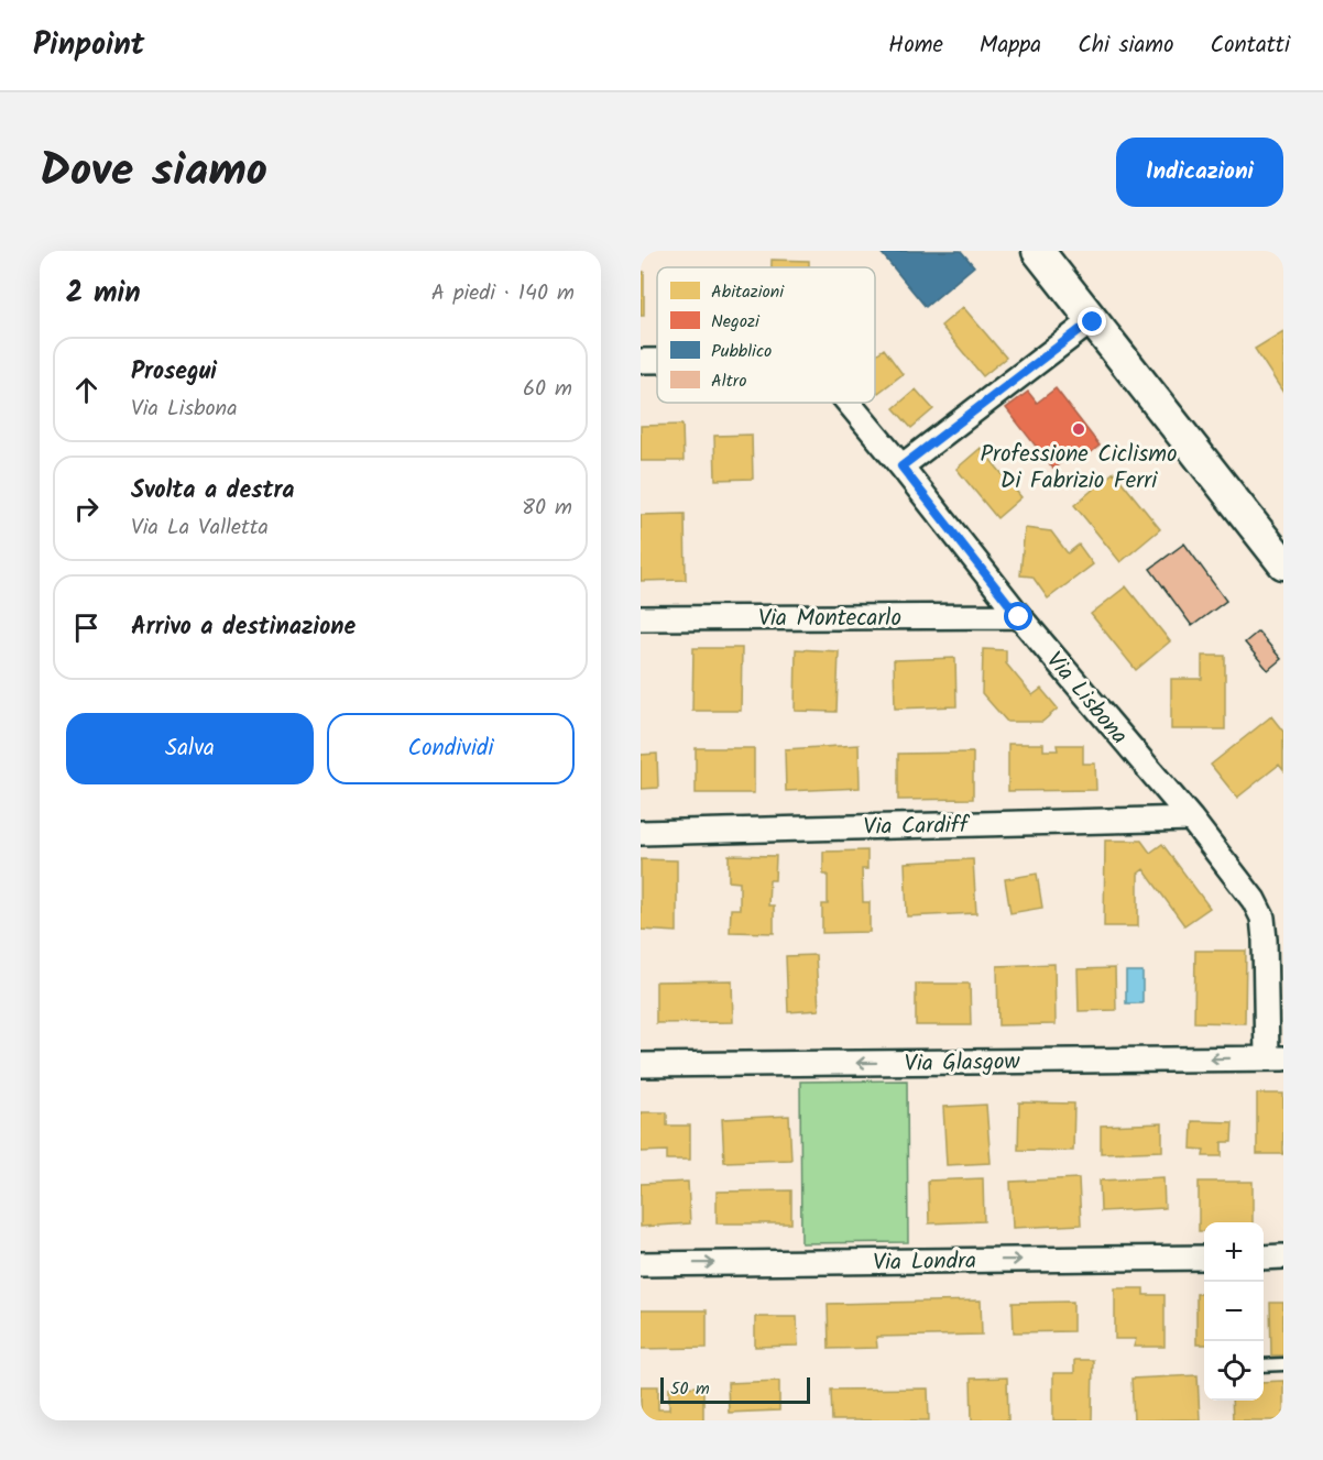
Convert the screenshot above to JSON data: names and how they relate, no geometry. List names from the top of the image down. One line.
{"streets":{"street":["Via Montecarlo","Via Lisbona","Via Cardiff","Via Glasgow","Via Londra"]},"crossings":[["Via Montecarlo","Via Lisbona"],["Via Lisbona","Via Cardiff"],["Via Lisbona","Via Glasgow"]],"one_way":["Via Glasgow","Via Londra"],"places":["Professione Ciclismo Di Fabrizio Ferri"],"legend":["Abitazioni","Negozi","Pubblico","Altro"],"scale_bar":"50 m","page":{"header":"Pinpoint","nav":["Home","Mappa","Chi siamo","Contatti"],"title":"Dove siamo","buttons":["Indicazioni",["Salva","Condividi"]],"heading":["2 min","A piedi · 140 m"],"list":[["Prosegui","Via Lisbona","60 m"],["Svolta a destra","Via La Valletta","80 m"],"Arrivo a destinazione"],"map_buttons":["+","−"],"scale":"50 m"}}
